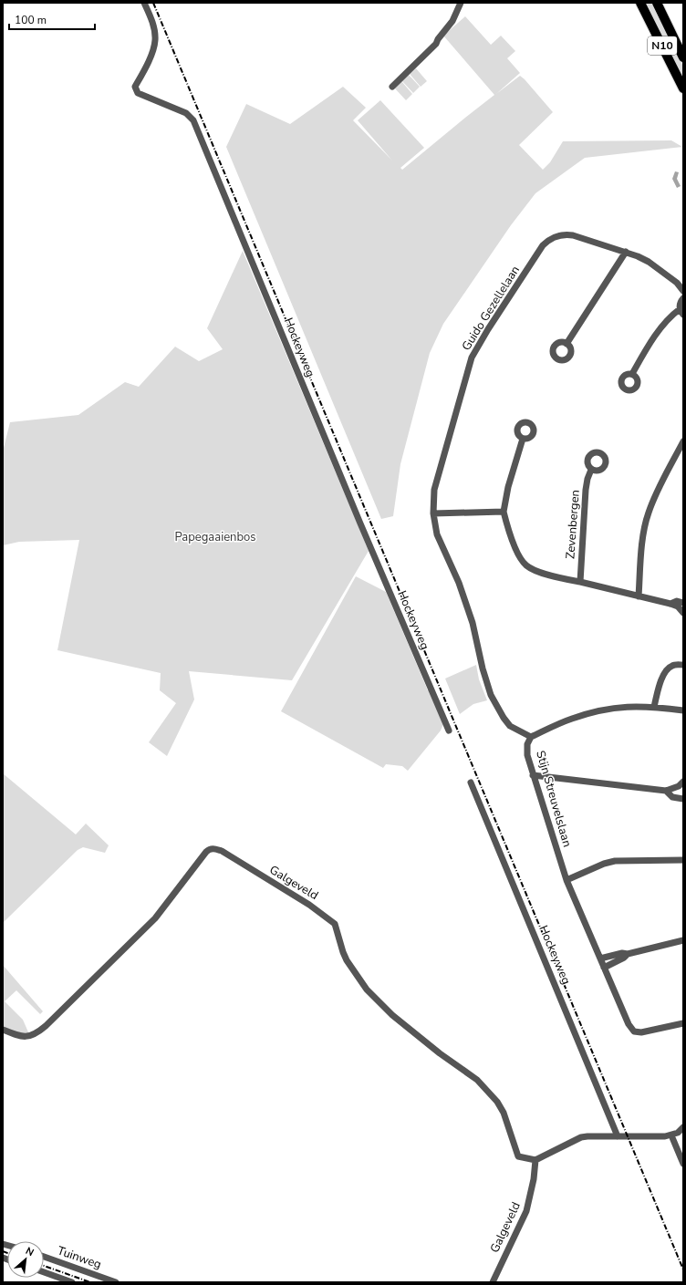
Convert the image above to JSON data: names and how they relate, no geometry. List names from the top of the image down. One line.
{"streets":{"main road":["N10"],"street":["Guido Gezellelaan","Hockeyweg","Zevenbergen","Stijn Streuvelslaan","Galgeveld","Tuinweg"]},"crossings":[["Guido Gezellelaan","Stijn Streuvelslaan"]],"parks":["Papegaaienbos"],"scale_bar":"100 m","north":"top right"}
